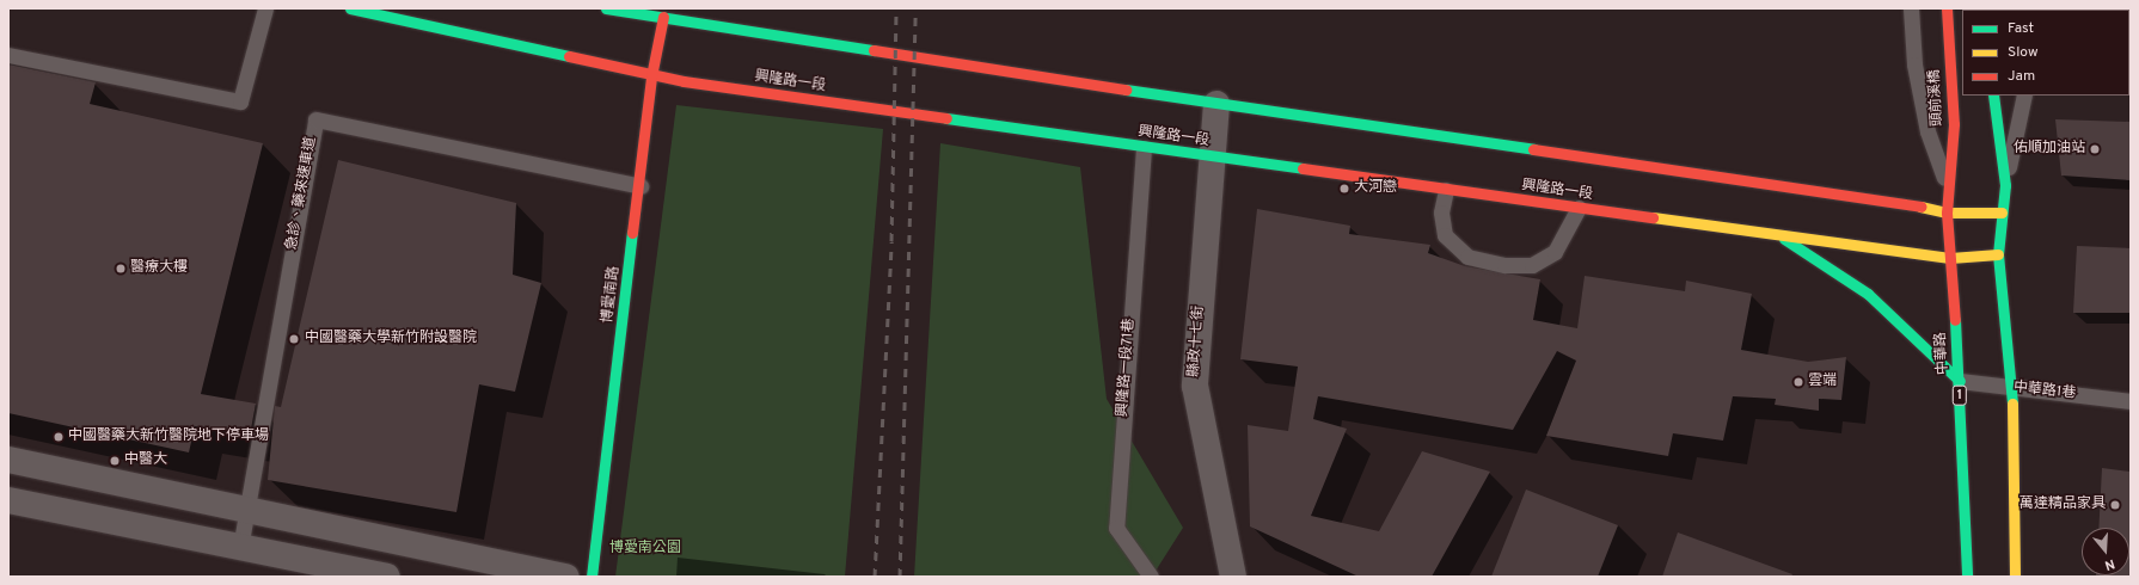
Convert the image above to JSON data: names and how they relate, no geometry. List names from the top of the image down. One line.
{"streets":{"street":["興隆路一段","頭前溪橋","博愛南路","縣政十七街","中華路","1"],"lane":["急診、藥來速車道","興隆路一段71巷","中華路1巷"]},"crossings":[["興隆路一段","博愛南路"],["興隆路一段","縣政十七街"],["興隆路一段","中華路"],["興隆路一段","興隆路一段71巷"],["頭前溪橋","中華路"],["頭前溪橋","1"],["急診、藥來速車道","博愛南路"],["中華路","中華路1巷"],["中華路","1"]],"parks":["博愛南公園"],"places":["佑順加油站","大河戀","醫療大樓","中國醫藥大學新竹附設醫院","雲端","中國醫藥大新竹醫院地下停車場","中醫大","萬達精品家具"],"legend":["Fast","Slow","Jam"],"north":"bottom"}
